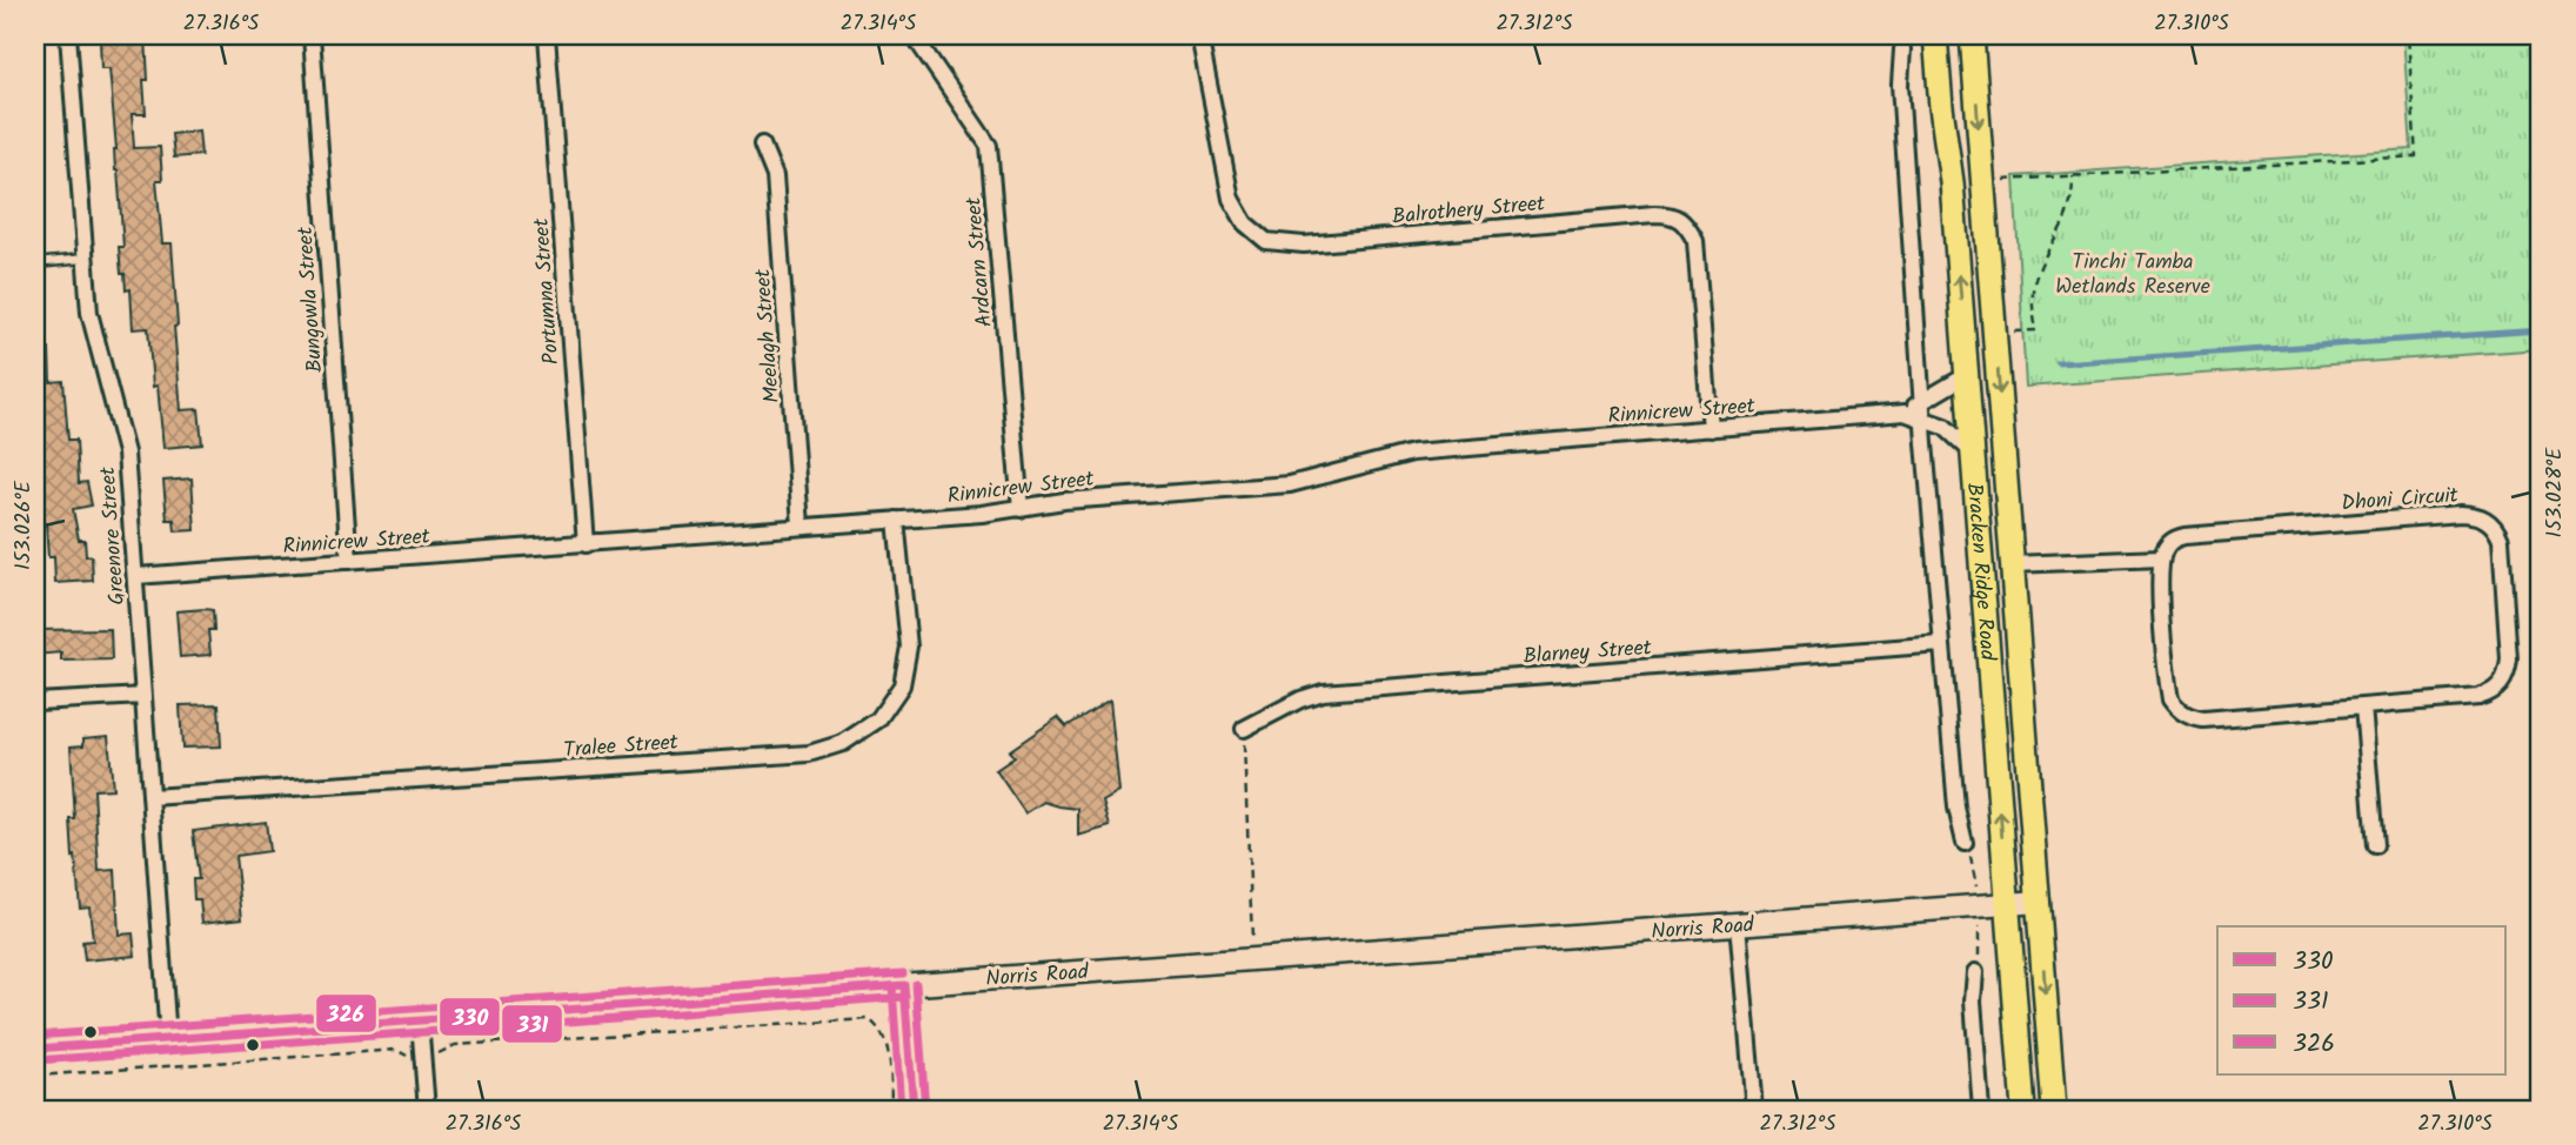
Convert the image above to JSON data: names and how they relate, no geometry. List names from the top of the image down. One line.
{"streets":{"main road":["Bracken Ridge Road","Norris Road"],"street":["Balrothery Street","Ardcarn Street","Portumna Street","Bungowla Street","Meelagh Street","Rinnicrew Street","Dhoni Circuit","Greenore Street","Blarney Street","Tralee Street"]},"crossings":[["Balrothery Street","Rinnicrew Street"],["Ardcarn Street","Rinnicrew Street"],["Portumna Street","Rinnicrew Street"],["Bungowla Street","Rinnicrew Street"],["Meelagh Street","Rinnicrew Street"],["Rinnicrew Street","Greenore Street"],["Rinnicrew Street","Bracken Ridge Road"],["Rinnicrew Street","Tralee Street"],["Greenore Street","Tralee Street"],["Greenore Street","Norris Road"],["Bracken Ridge Road","Norris Road"]],"parks":["Tinchi Tamba Wetlands Reserve"],"lines":["transit line 326","transit line 330","transit line 331"],"legend":["330","331","326"],"coordinates":["27.316°S","27.314°S","27.312°S","27.310°S","153.028°E","153.026°E"]}
